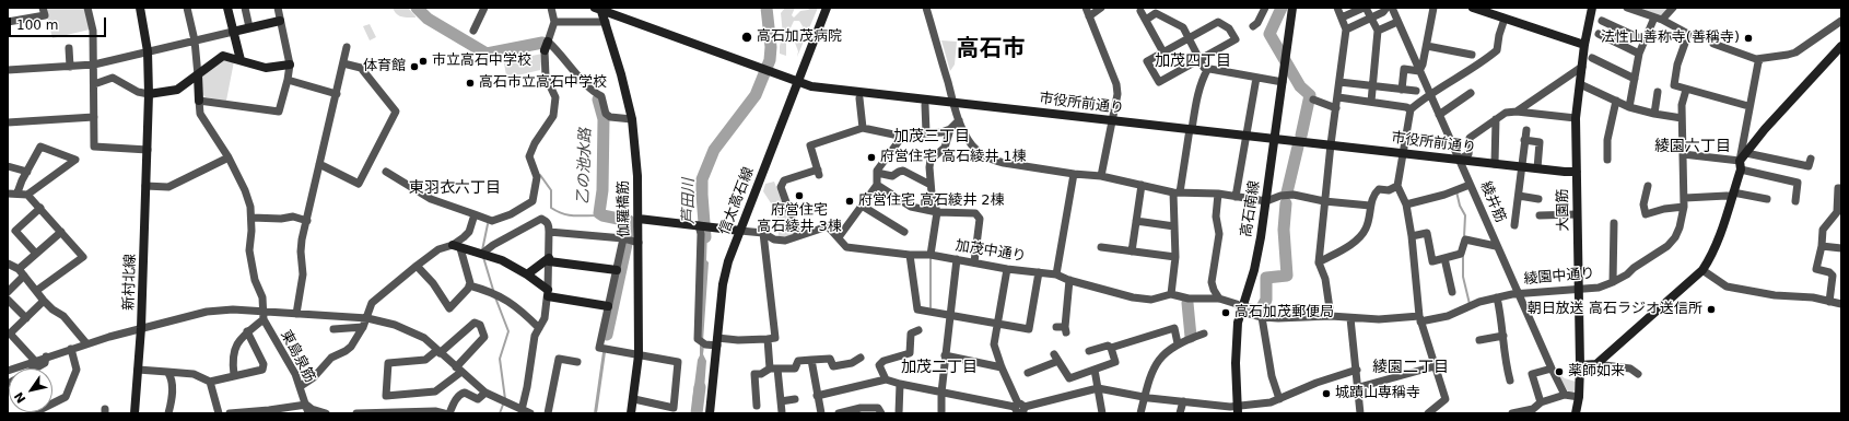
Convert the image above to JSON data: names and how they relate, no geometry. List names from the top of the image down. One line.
{"streets":{"street":["市役所前通り","信太高石線","綾井筋","伽羅橋筋","高石南線","大園筋","加茂中通り","綾園中通り","新村北線","東島泉筋"]},"crossings":[["市役所前通り","信太高石線"],["市役所前通り","綾井筋"],["市役所前通り","伽羅橋筋"],["市役所前通り","高石南線"],["市役所前通り","大園筋"],["信太高石線","加茂中通り"],["綾井筋","綾園中通り"],["高石南線","加茂中通り"],["大園筋","綾園中通り"],["加茂中通り","綾園中通り"]],"districts":["高石市","加茂四丁目","加茂三丁目","綾園六丁目","東羽衣六丁目","加茂二丁目","綾園二丁目"],"water":["乙の池水路","芦田川"],"places":["高石加茂病院","法性山善称寺(善稱寺)","市立高石中学校","体育館","高石市立高石中学校","府営住宅 高石綾井 1棟","府営住宅 高石綾井 3棟","府営住宅 高石綾井 2棟","朝日放送 高石ラジオ送信所","高石加茂郵便局","薬師如来","城蹟山専稱寺"],"scale_bar":"100 m","north":"bottom left"}
